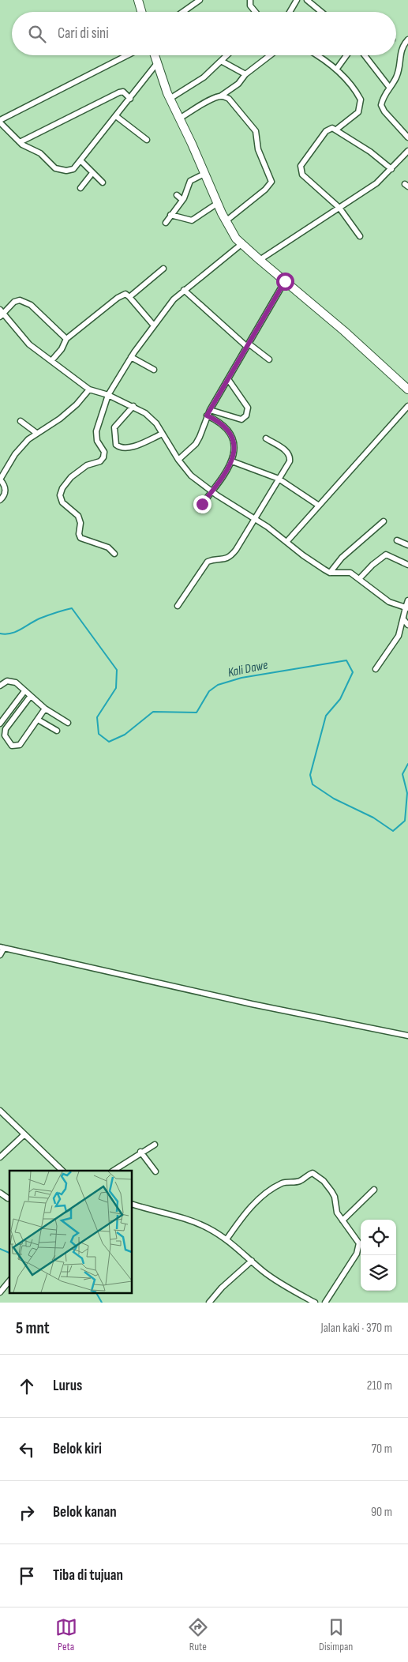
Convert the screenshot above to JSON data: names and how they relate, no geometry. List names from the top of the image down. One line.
{"water":["Kali Dawe"],"page":{"search":"Cari di sini","heading":["5 mnt","Jalan kaki · 370 m"],"list":[["Lurus","210 m"],["Belok kiri","70 m"],["Belok kanan","90 m"],"Tiba di tujuan"],"nav":["Peta","Rute","Disimpan"]}}
